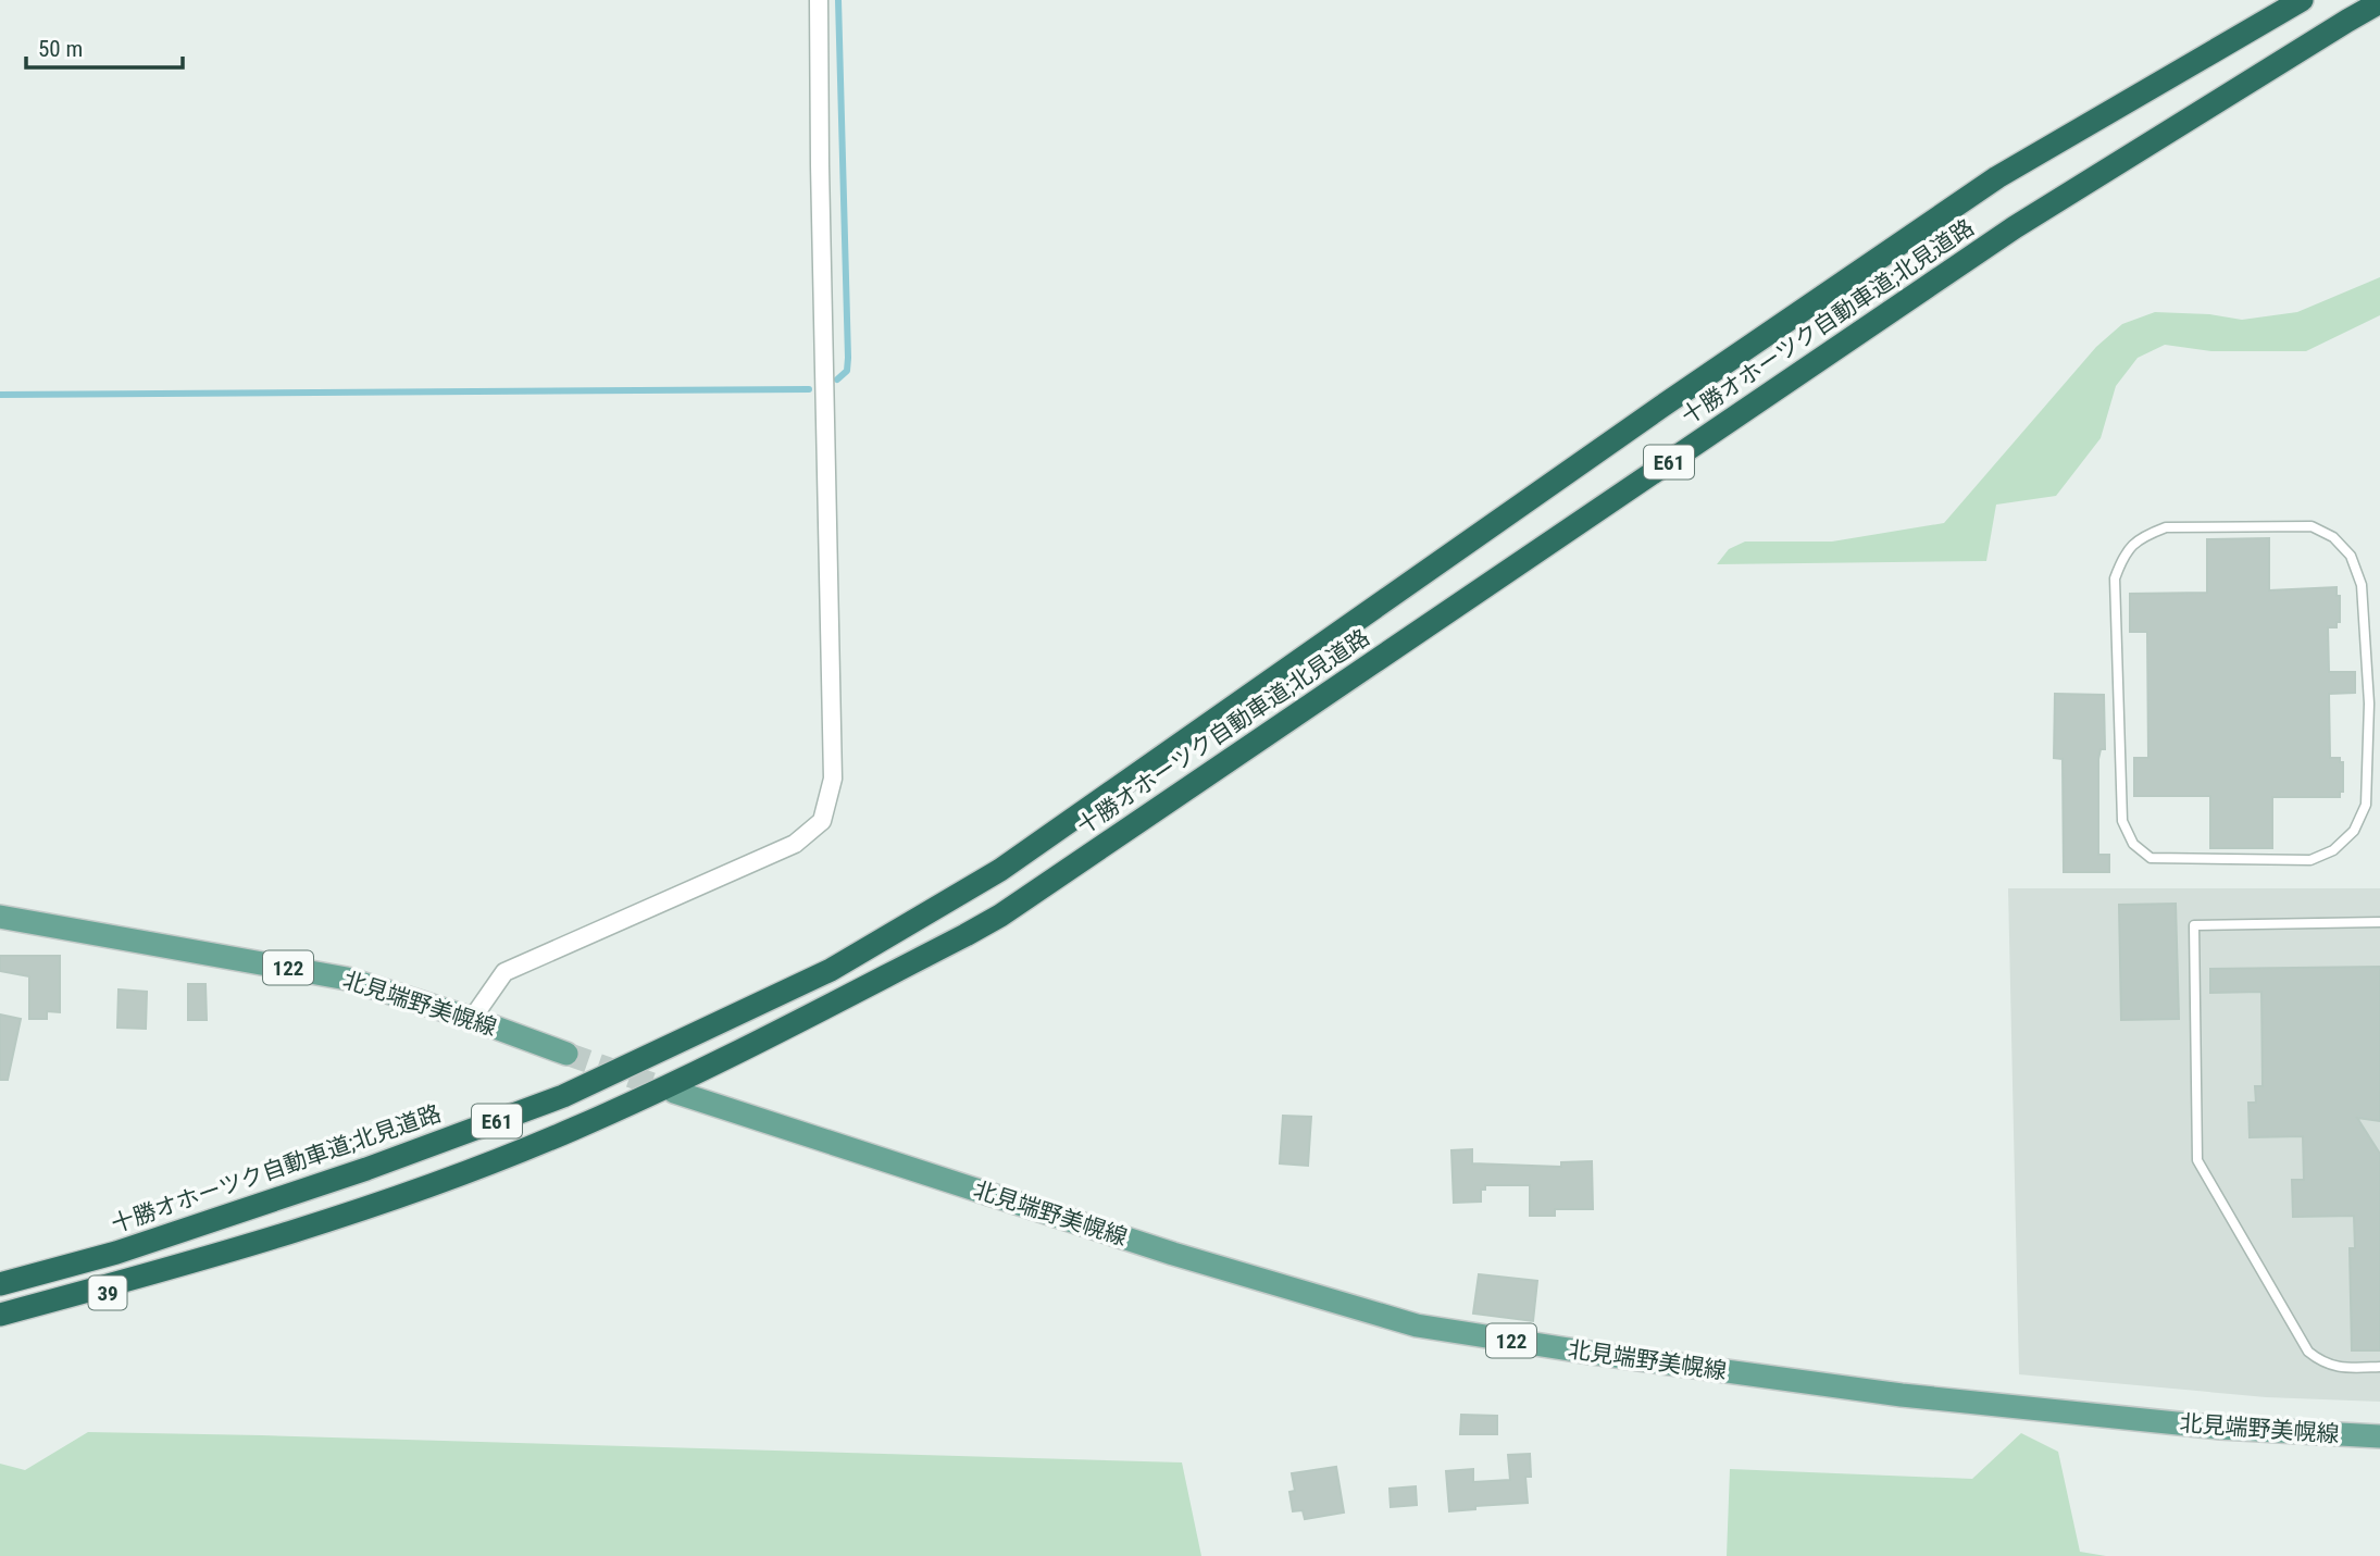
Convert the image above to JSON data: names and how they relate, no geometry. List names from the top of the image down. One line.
{"streets":{"highway":["十勝オホーツク自動車道;北見道路","E61","39"],"main road":["122","北見端野美幌線"]},"crossings":[["十勝オホーツク自動車道;北見道路","39"]],"scale_bar":"50 m"}
